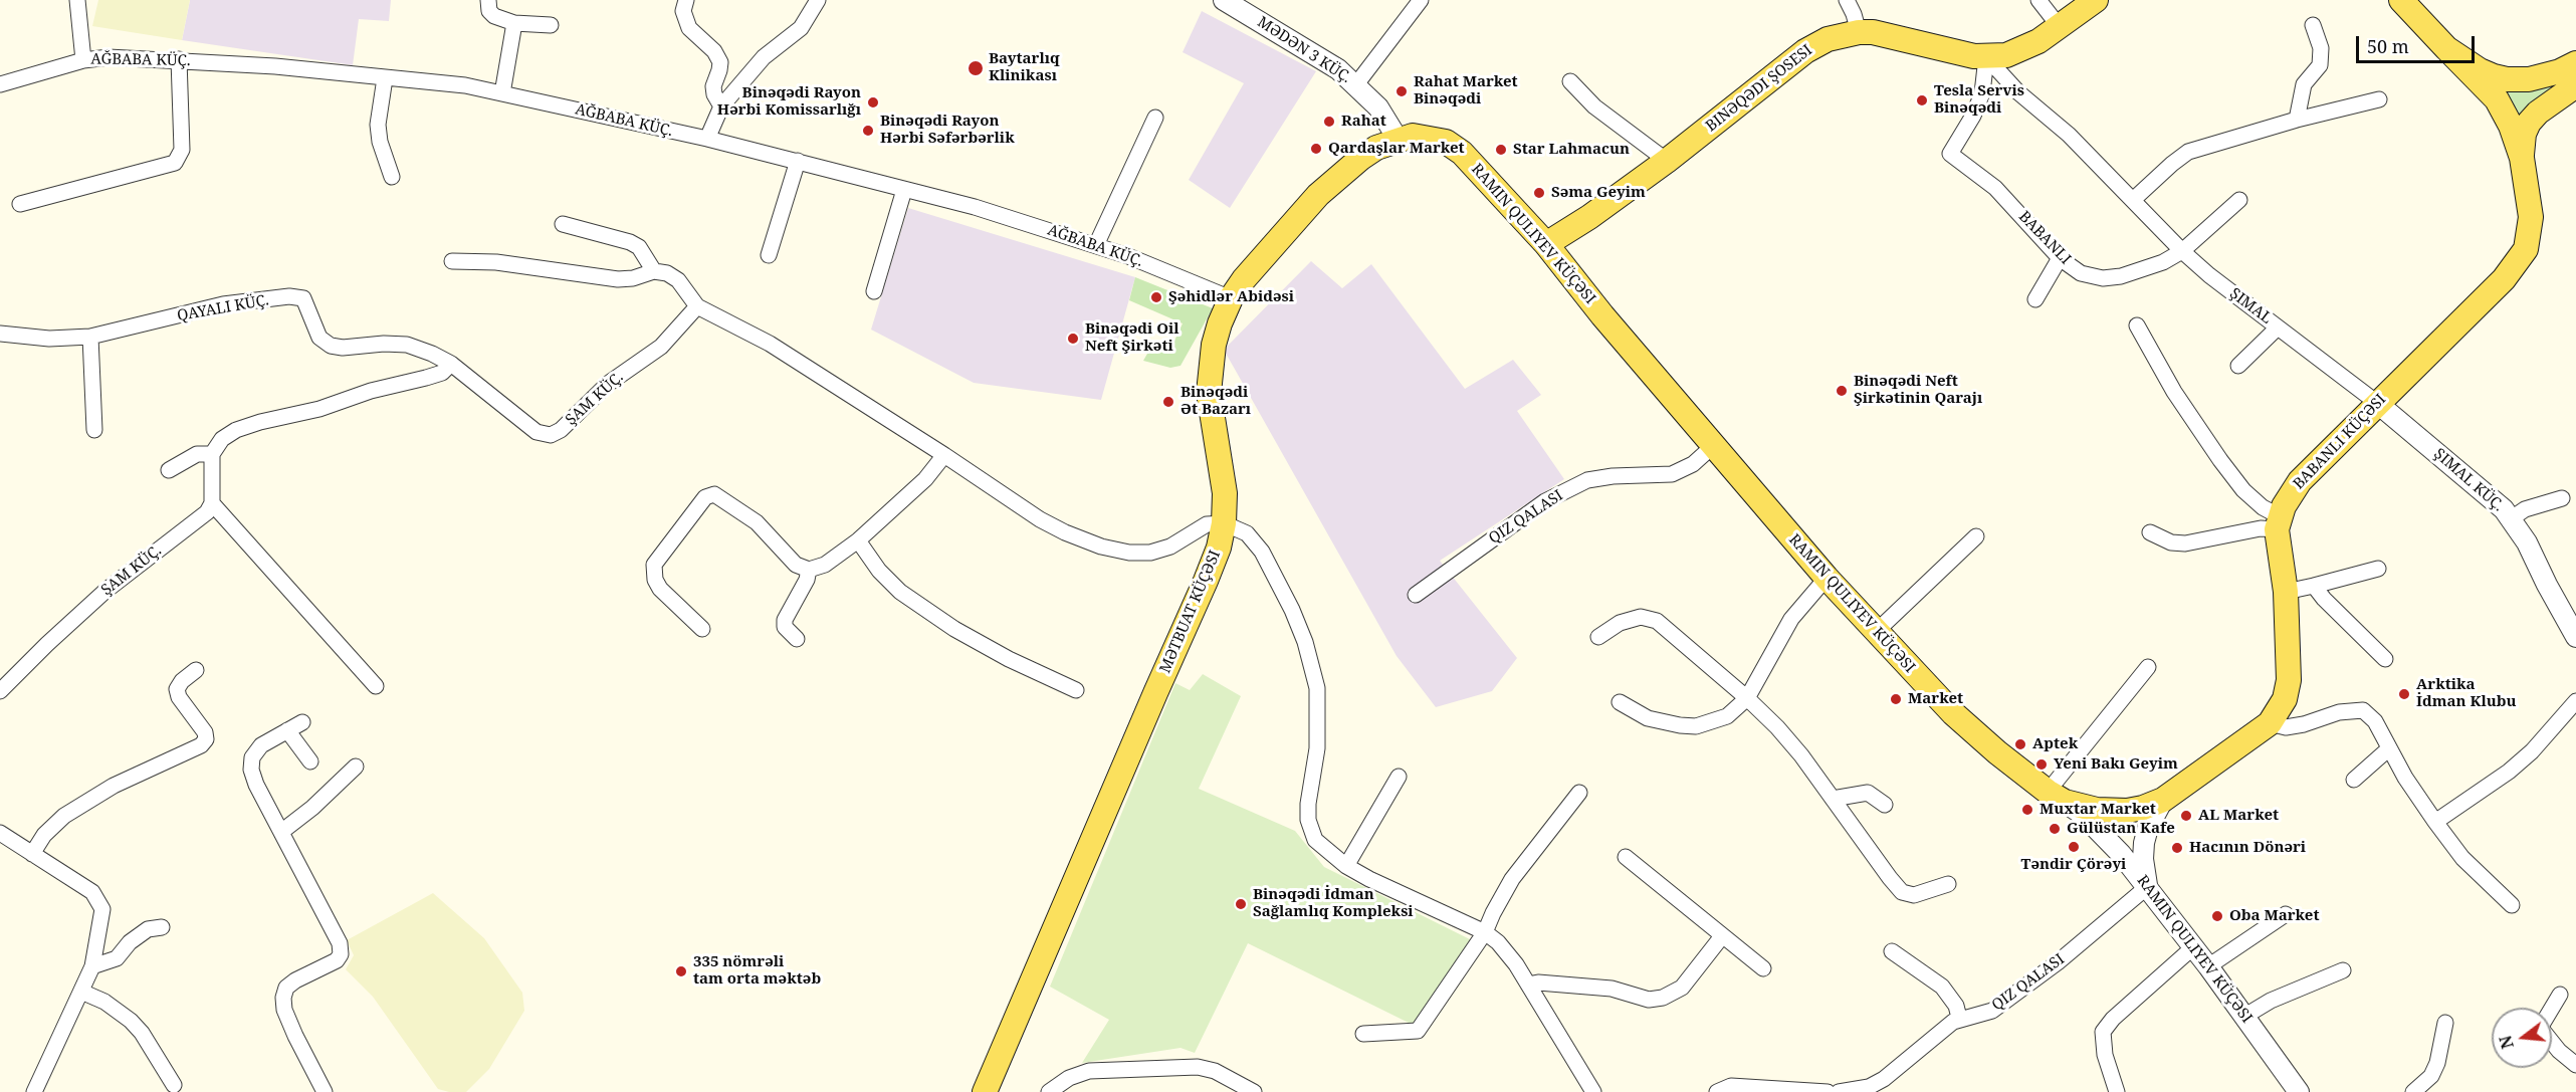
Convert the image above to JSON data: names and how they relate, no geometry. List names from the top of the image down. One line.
{"streets":{"main road":["BINƏQƏDI ŞOSESI","RAMIN QULIYEV KÜÇƏSI","MƏTBUAT KÜÇƏSI"],"street":["MƏDƏN 3 KÜÇ.","AĞBABA KÜÇ.","ŞIMAL","ŞAM KÜÇ.","ŞIMAL KÜÇ."]},"crossings":[["MƏDƏN 3 KÜÇ.","RAMIN QULIYEV KÜÇƏSI"],["MƏDƏN 3 KÜÇ.","MƏTBUAT KÜÇƏSI"],["AĞBABA KÜÇ.","MƏTBUAT KÜÇƏSI"],["BINƏQƏDI ŞOSESI","RAMIN QULIYEV KÜÇƏSI"],["BINƏQƏDI ŞOSESI","ŞIMAL"],["RAMIN QULIYEV KÜÇƏSI","MƏTBUAT KÜÇƏSI"],["ŞIMAL","ŞIMAL KÜÇ."]],"places":["Baytarlıq Klinikası","Rahat Market Binəqədi","Tesla Servis Binəqədi","Binəqədi Rayon Hərbi Komissarlığı","Rahat","Binəqədi Rayon Hərbi Səfərbərlik","Qardaşlar Market","Star Lahmacun","Səma Geyim","Şəhidlər Abidəsi","Binəqədi Oil Neft Şirkəti","Binəqədi Neft Şirkətinin Qarajı","Binəqədi Ət Bazarı","Arktika İdman Klubu","Market","Aptek","Yeni Bakı Geyim","Muxtar Market","AL Market","Gülüstan Kafe","Təndir Çörəyi","Hacının Dönəri","Binəqədi İdman Sağlamlıq Kompleksi","Oba Market","335 nömrəli tam orta məktəb"],"scale_bar":"50 m","north":"left"}
